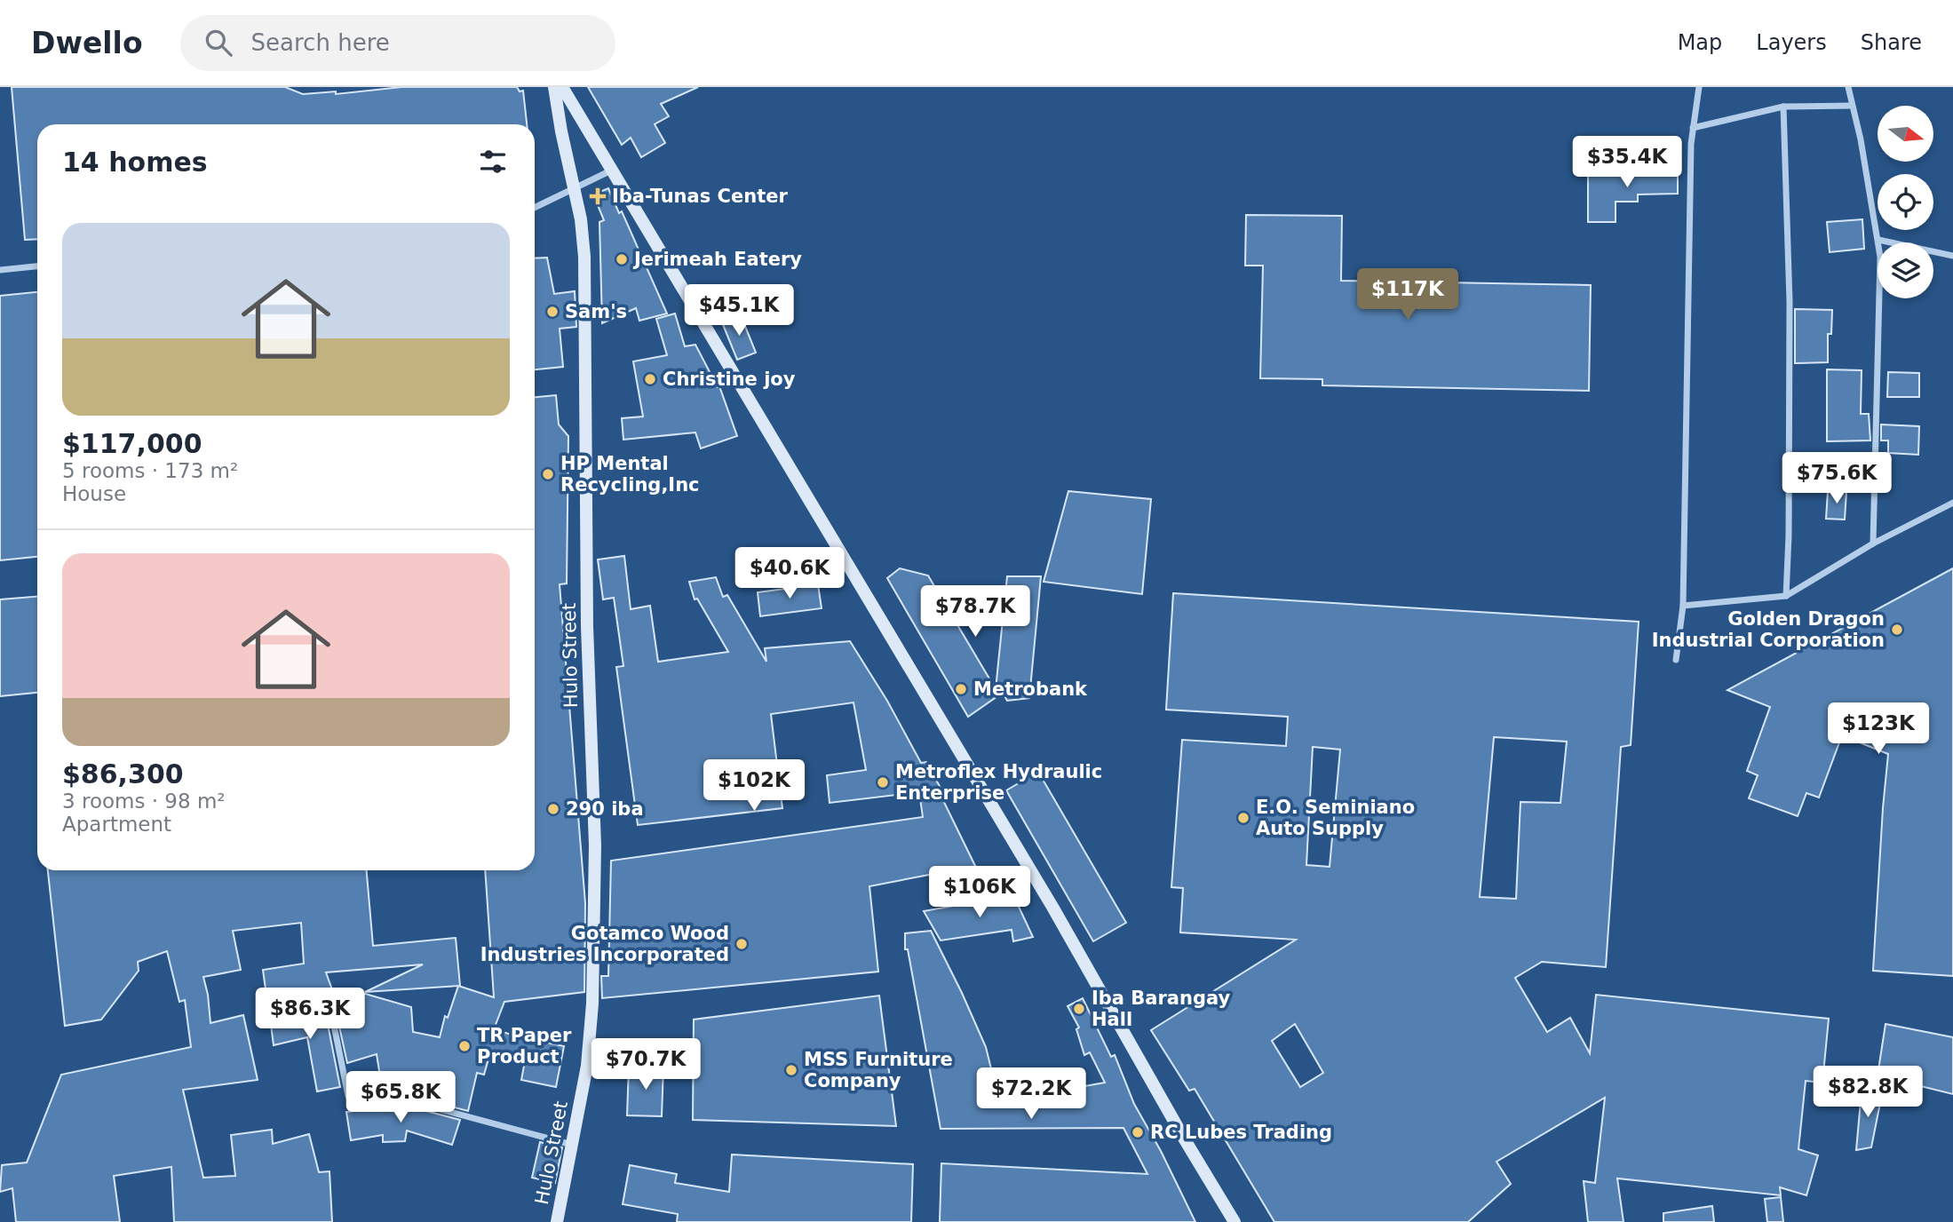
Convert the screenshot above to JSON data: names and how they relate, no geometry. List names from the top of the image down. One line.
{"streets":{"main road":["Hulo Street"]},"places":{"health":["Iba-Tunas Center"],"other":["Jerimeah Eatery","Sam's","Christine joy","HP Mental Recycling,Inc","Golden Dragon Industrial Corporation","Metrobank","Metroflex Hydraulic Enterprise","290 iba","E.O. Seminiano Auto Supply","Gotamco Wood Industries Incorporated","Iba Barangay Hall","TR Paper Product","MSS Furniture Company","RC Lubes Trading"]},"north":"right","page":{"header":"Dwello","search":"Search here","nav":["Map","Layers","Share"],"heading":"14 homes","price":["$35.4K","$117K","$45.1K","$75.6K","$40.6K","$78.7K","$123K","$102K","$106K","$86.3K","$70.7K","$82.8K","$72.2K","$65.8K"],"list":[{"name":"$117,000","note":"5 rooms · 173 m² · House"},{"name":"$86,300","note":"3 rooms · 98 m² · Apartment"}]}}
